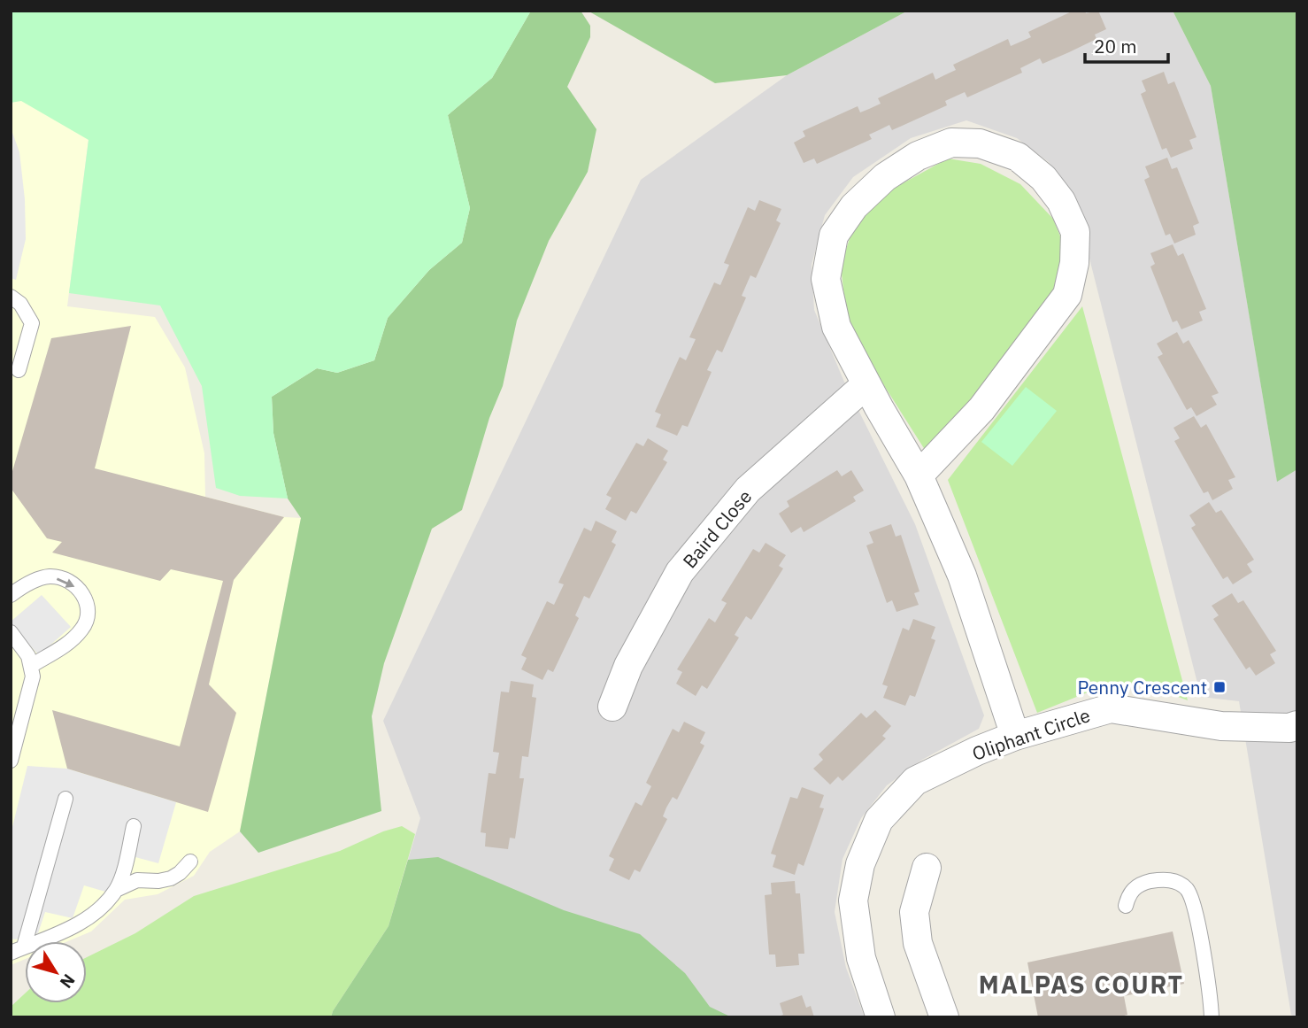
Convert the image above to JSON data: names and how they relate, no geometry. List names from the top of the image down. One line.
{"streets":{"street":["Baird Close","Oliphant Circle"]},"districts":["MALPAS COURT"],"places":{"transit":["Penny Crescent"]},"scale_bar":"20 m","north":"bottom right"}
